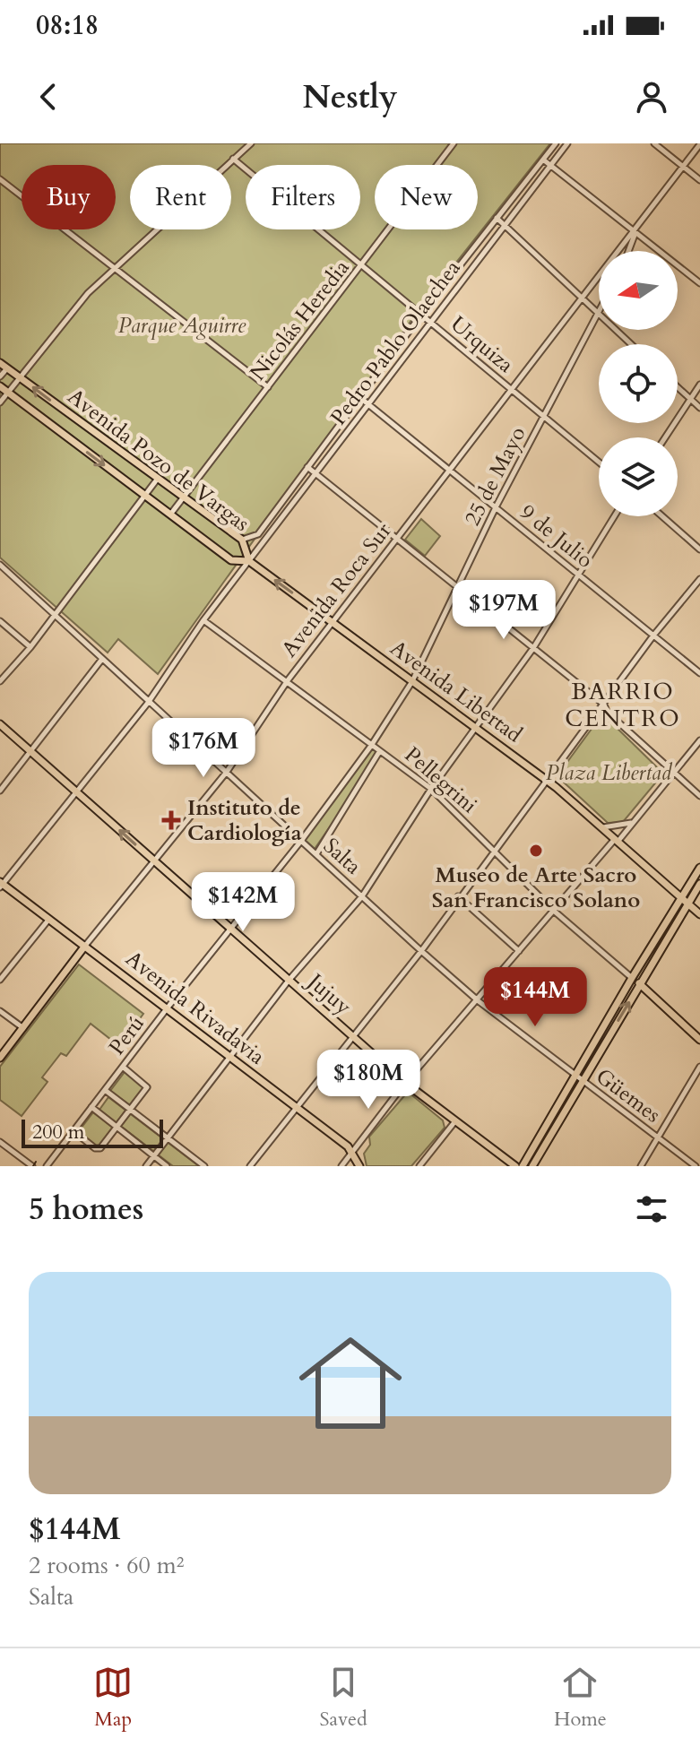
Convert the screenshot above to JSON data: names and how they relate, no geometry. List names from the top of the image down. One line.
{"streets":{"main road":["Avenida Pozo de Vargas","Avenida Roca Sur","Avenida Libertad","Pellegrini","Jujuy","Avenida Rivadavia"],"street":["Nicolás Heredia","Pedro Pablo Olaechea","Urquiza","25 de Mayo","9 de Julio","Salta","Perú","Güemes"]},"crossings":[["Nicolás Heredia","Urquiza"],["Nicolás Heredia","Avenida Pozo de Vargas"],["Pedro Pablo Olaechea","Urquiza"],["Pedro Pablo Olaechea","Avenida Pozo de Vargas"],["Pedro Pablo Olaechea","9 de Julio"],["Pedro Pablo Olaechea","Avenida Libertad"],["Pedro Pablo Olaechea","Pellegrini"],["Pedro Pablo Olaechea","Salta"],["Pedro Pablo Olaechea","Jujuy"],["Pedro Pablo Olaechea","Avenida Rivadavia"],["Urquiza","25 de Mayo"],["Urquiza","Avenida Roca Sur"],["Avenida Pozo de Vargas","Avenida Libertad"],["25 de Mayo","9 de Julio"],["25 de Mayo","Avenida Libertad"],["25 de Mayo","Perú"],["9 de Julio","Avenida Roca Sur"],["Avenida Roca Sur","Avenida Libertad"],["Avenida Roca Sur","Pellegrini"],["Avenida Roca Sur","Salta"],["Avenida Roca Sur","Jujuy"],["Avenida Roca Sur","Avenida Rivadavia"],["Avenida Libertad","Perú"],["Pellegrini","Perú"],["Salta","Perú"],["Salta","Güemes"],["Jujuy","Perú"],["Avenida Rivadavia","Perú"]],"districts":["BARRIO CENTRO"],"parks":["Parque Aguirre","Plaza Libertad"],"places":{"health":["Instituto de Cardiología"],"other":["Museo de Arte Sacro San Francisco Solano"]},"scale_bar":"200 m","north":"left","page":{"status":"08:18","header":"Nestly","chip":["Buy","Rent","Filters","New"],"price":["$197M","$176M","$142M","$144M","$180M"],"scale":"200 m","heading":"5 homes","list":[{"name":"$144M","note":"2 rooms · 60 m² · Salta"}],"tabs":["Map","Saved","Home"]}}
